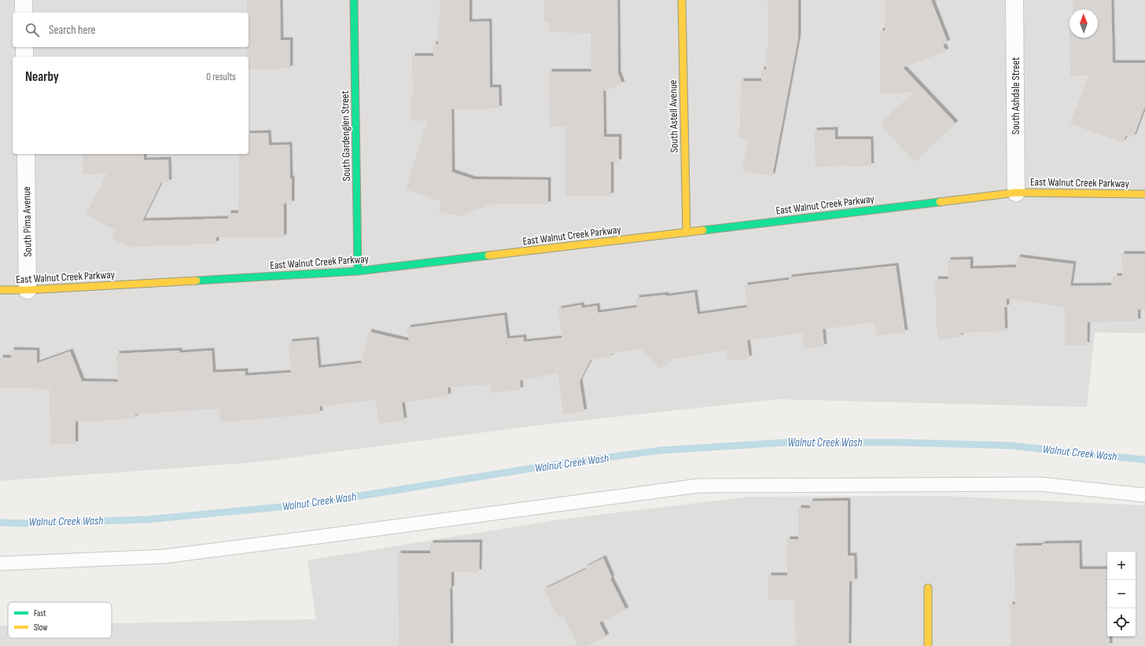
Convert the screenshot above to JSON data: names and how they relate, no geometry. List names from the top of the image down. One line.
{"streets":{"street":["South Ashdale Street","South Astell Avenue","South Gardenglen Street","East Walnut Creek Parkway","South Pima Avenue"]},"crossings":[["South Ashdale Street","East Walnut Creek Parkway"],["South Astell Avenue","East Walnut Creek Parkway"],["South Gardenglen Street","East Walnut Creek Parkway"],["East Walnut Creek Parkway","South Pima Avenue"]],"water":["Walnut Creek Wash"],"legend":["Fast","Slow"],"north":"top","page":{"search":"Search here","heading":["Nearby","0 results"],"map_buttons":["+","−"]}}
